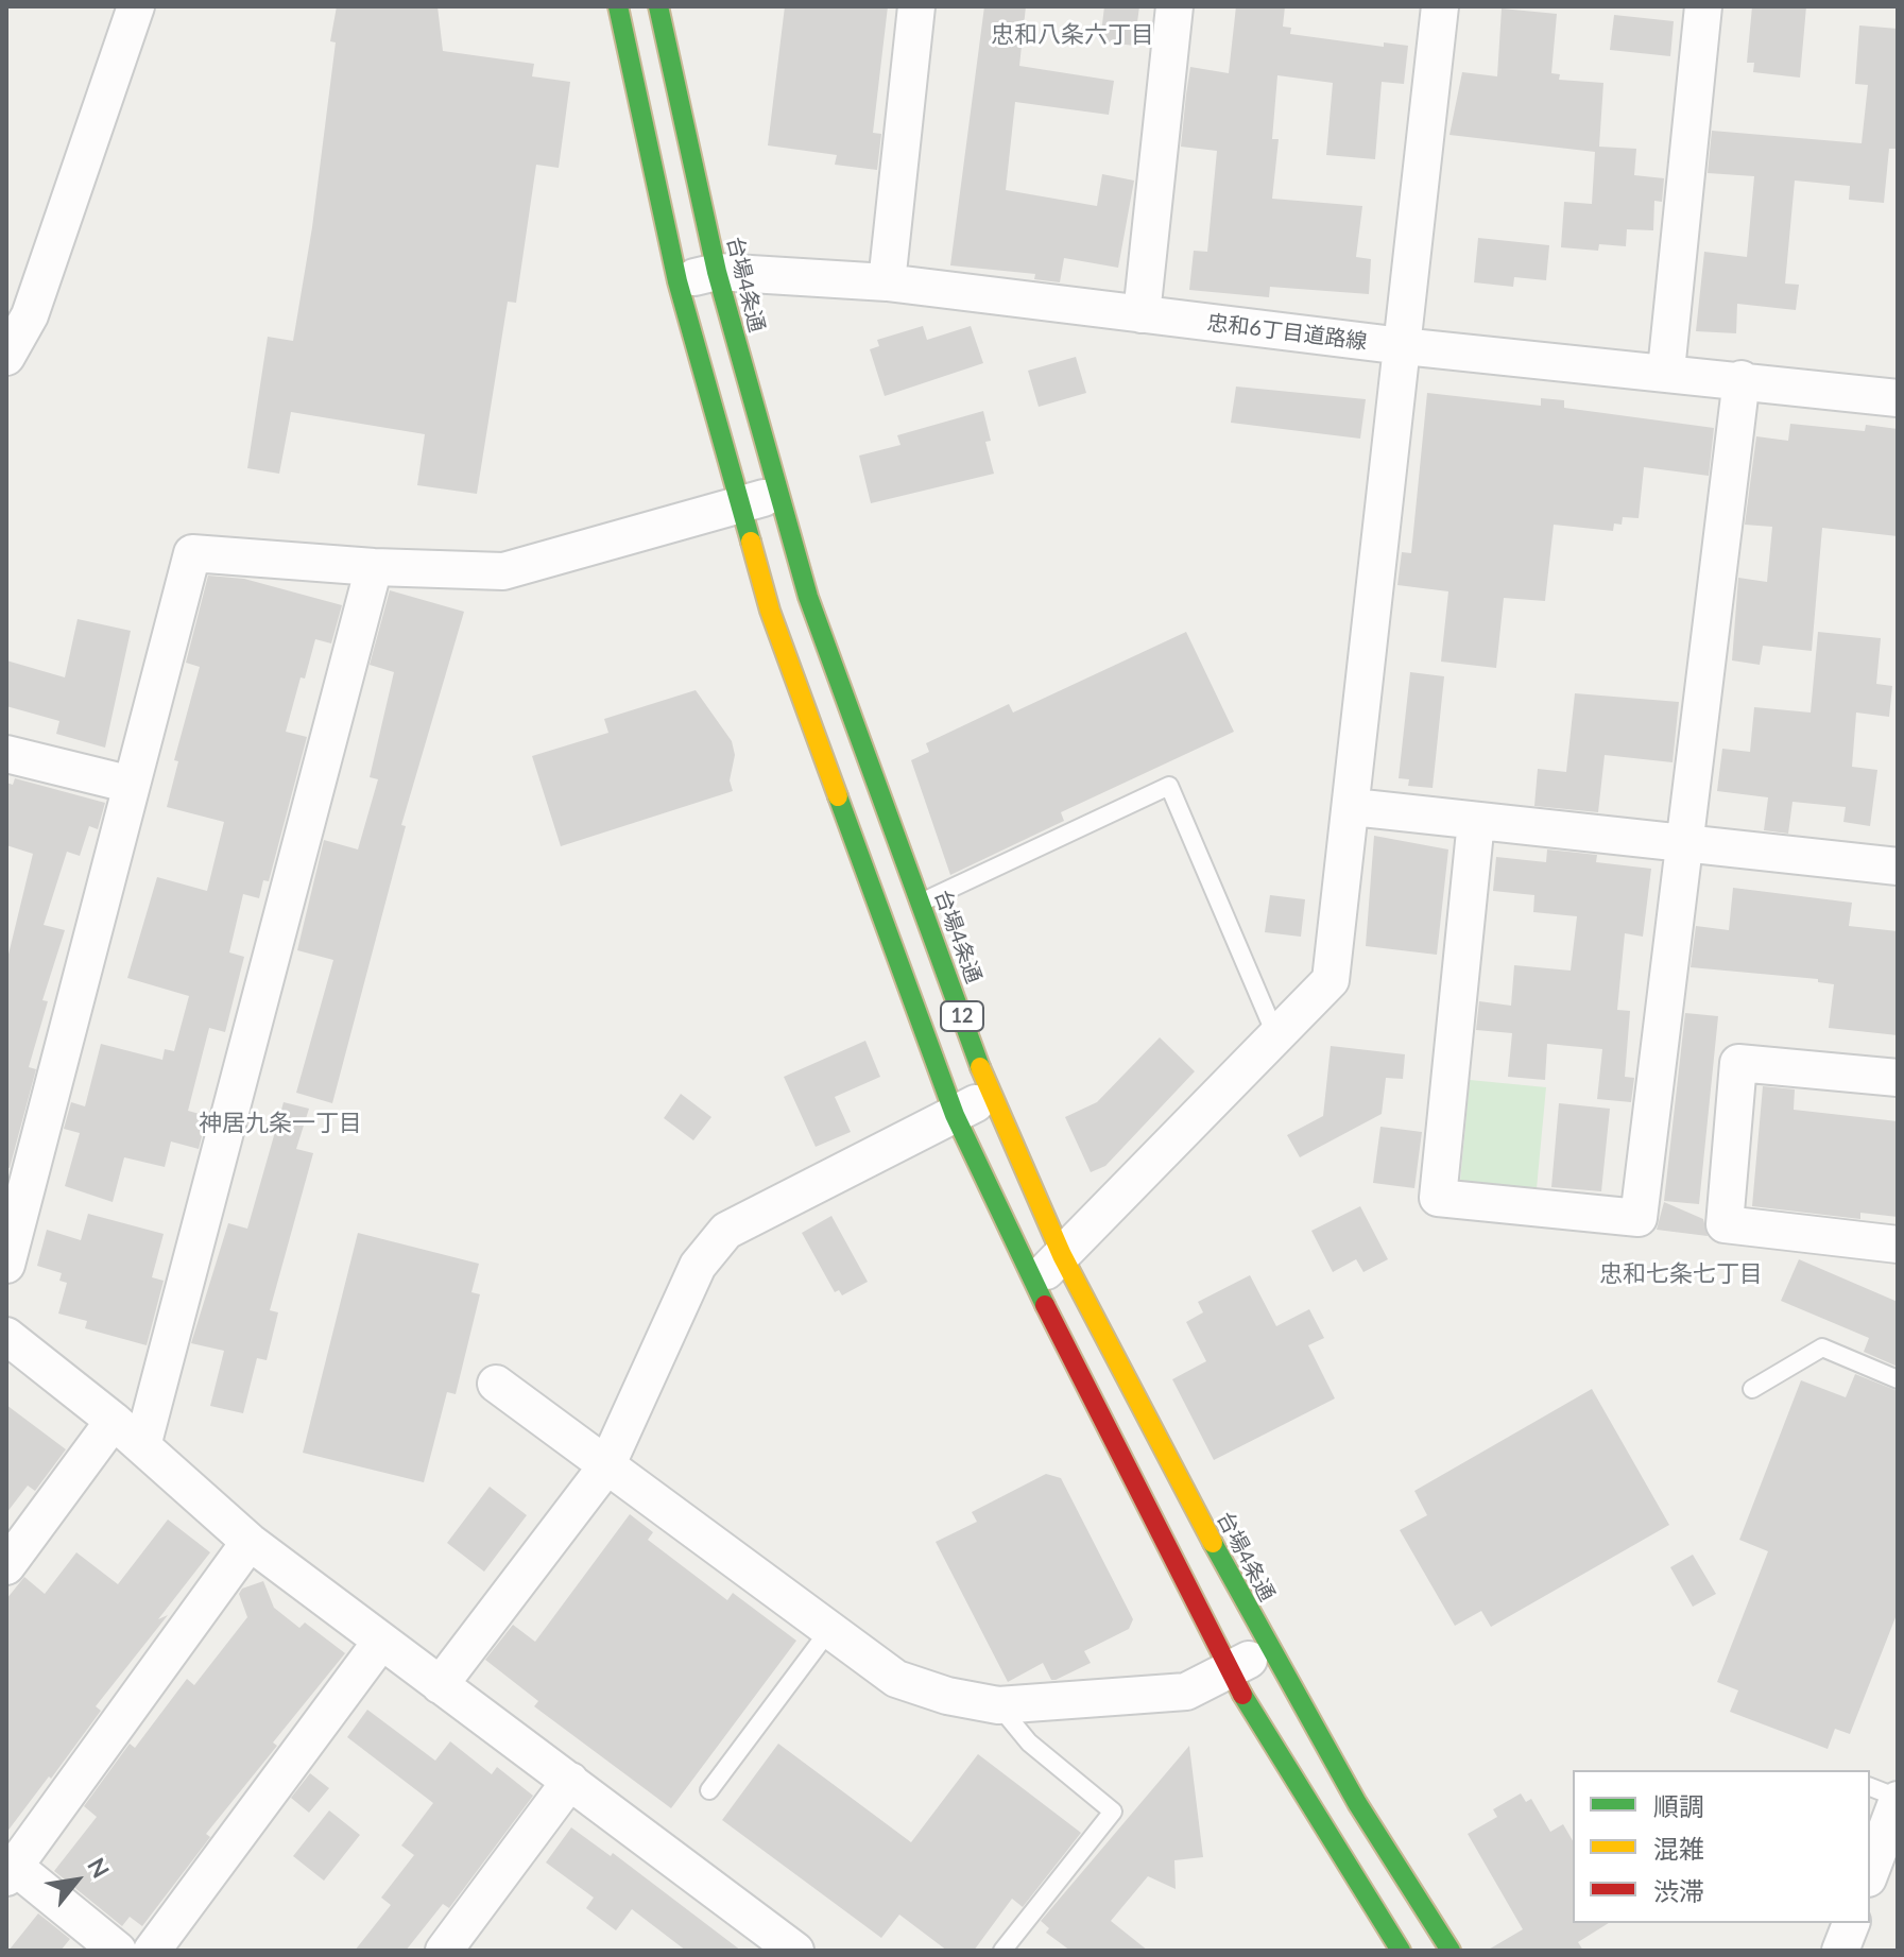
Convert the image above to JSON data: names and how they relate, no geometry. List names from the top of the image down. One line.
{"streets":{"highway":["台場4条通","12"],"street":["忠和6丁目道路線"]},"crossings":[["台場4条通","忠和6丁目道路線"]],"districts":["忠和八条六丁目","神居九条一丁目","忠和七条七丁目"],"legend":["順調","混雑","渋滞"],"north":"top right"}
